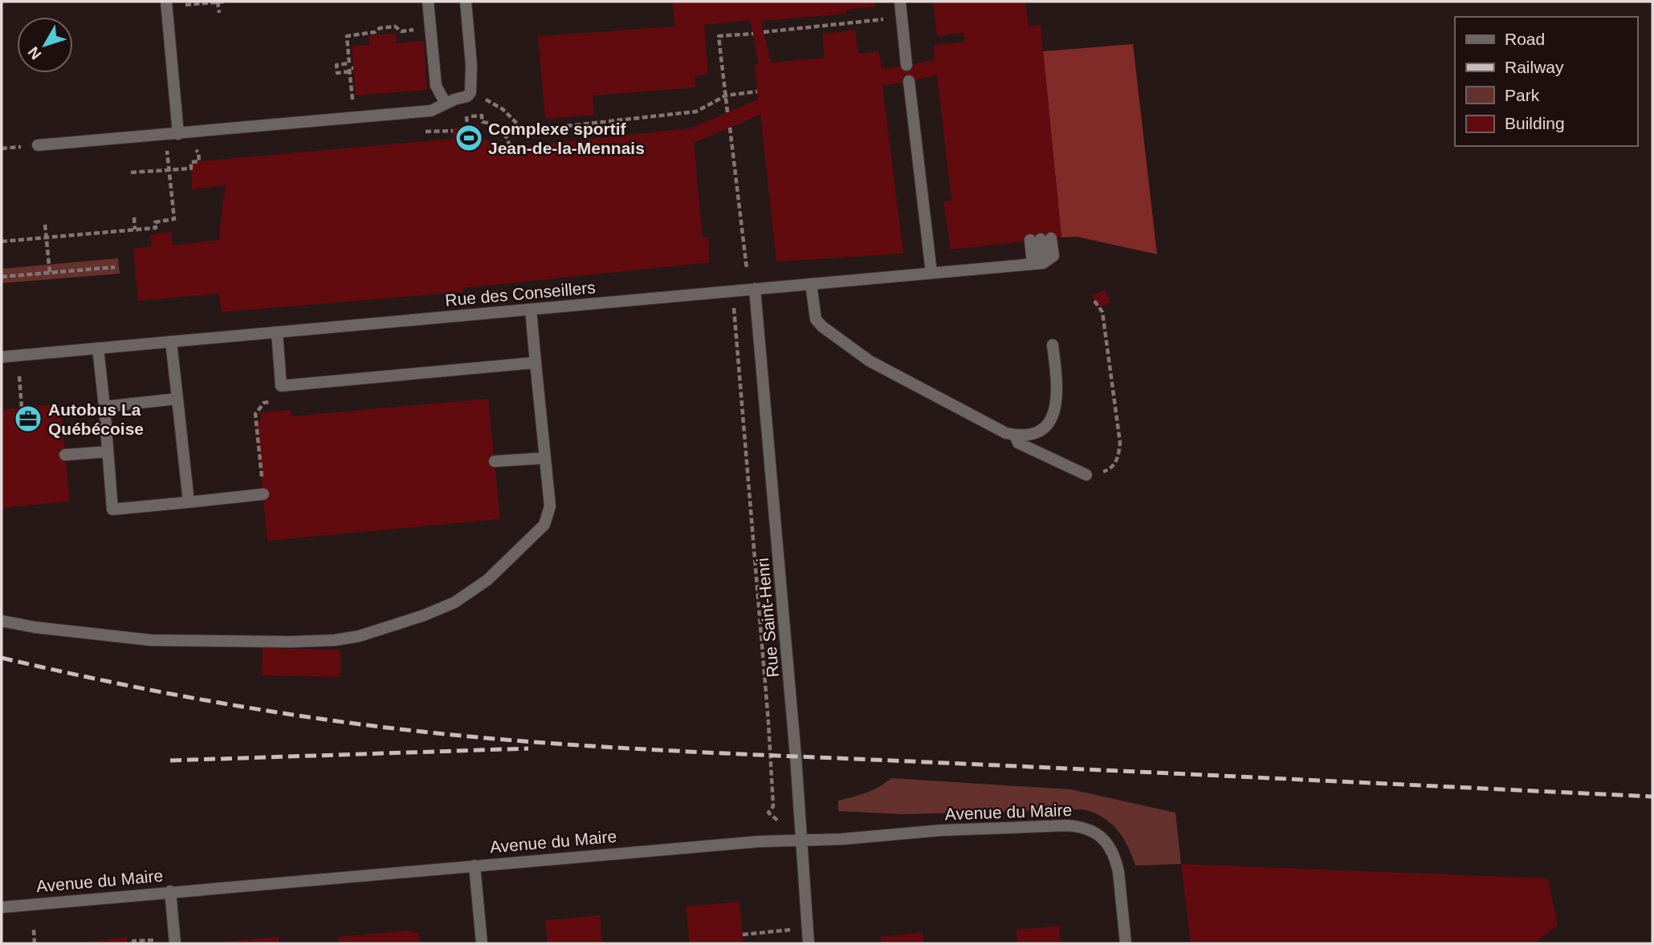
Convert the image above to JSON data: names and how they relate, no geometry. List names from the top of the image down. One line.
{"streets":{"street":["Rue des Conseillers","Rue Saint-Henri","Avenue du Maire"]},"crossings":[["Rue des Conseillers","Rue Saint-Henri"],["Rue Saint-Henri","Avenue du Maire"]],"places":{"sports":["Complexe sportif Jean-de-la-Mennais"],"office":["Autobus La Québécoise"]},"legend":["Road","Railway","Park","Building"],"north":"bottom left"}
